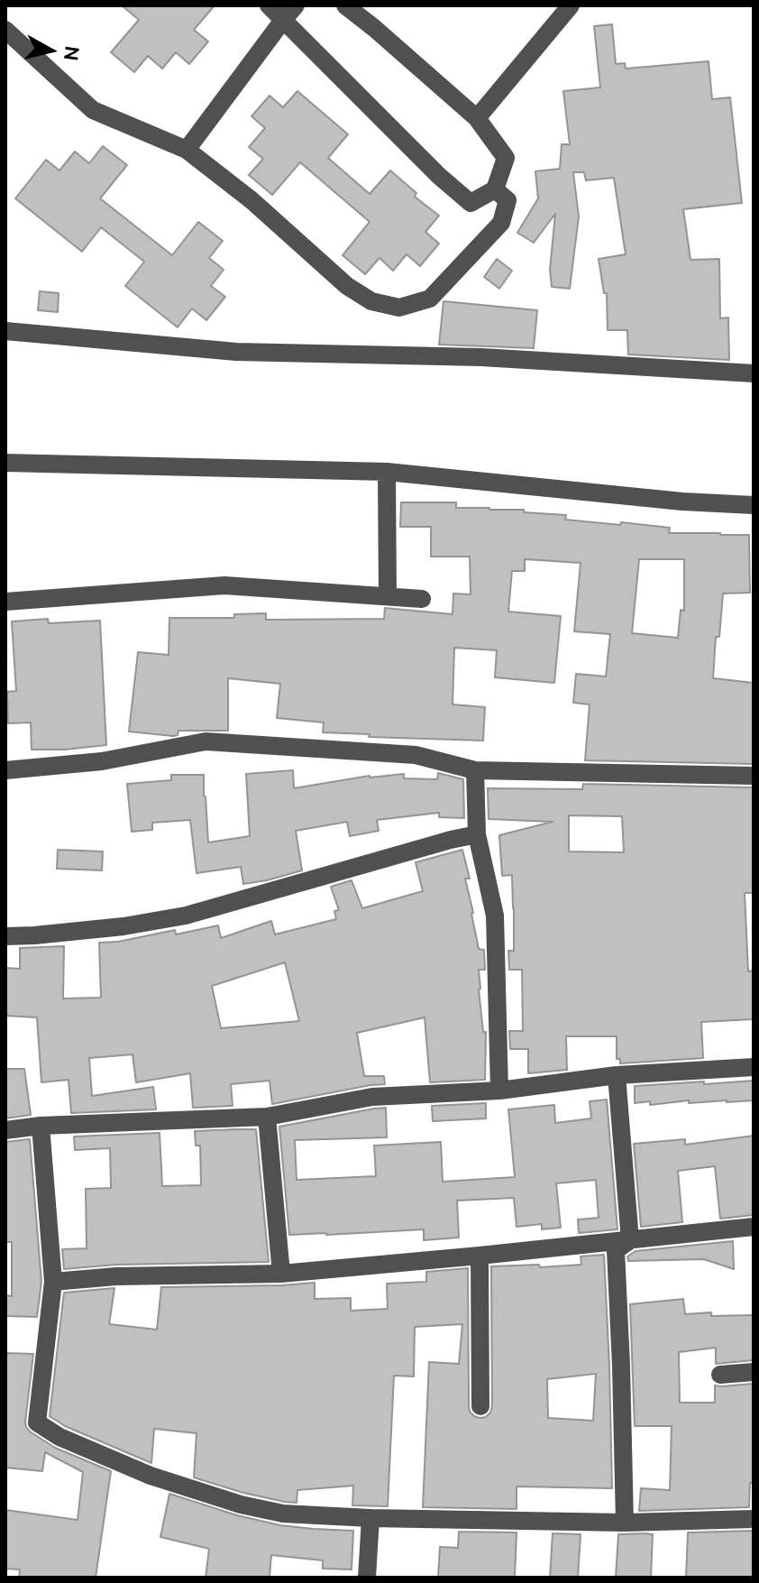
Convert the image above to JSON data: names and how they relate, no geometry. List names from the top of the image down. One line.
{"north":"right"}
